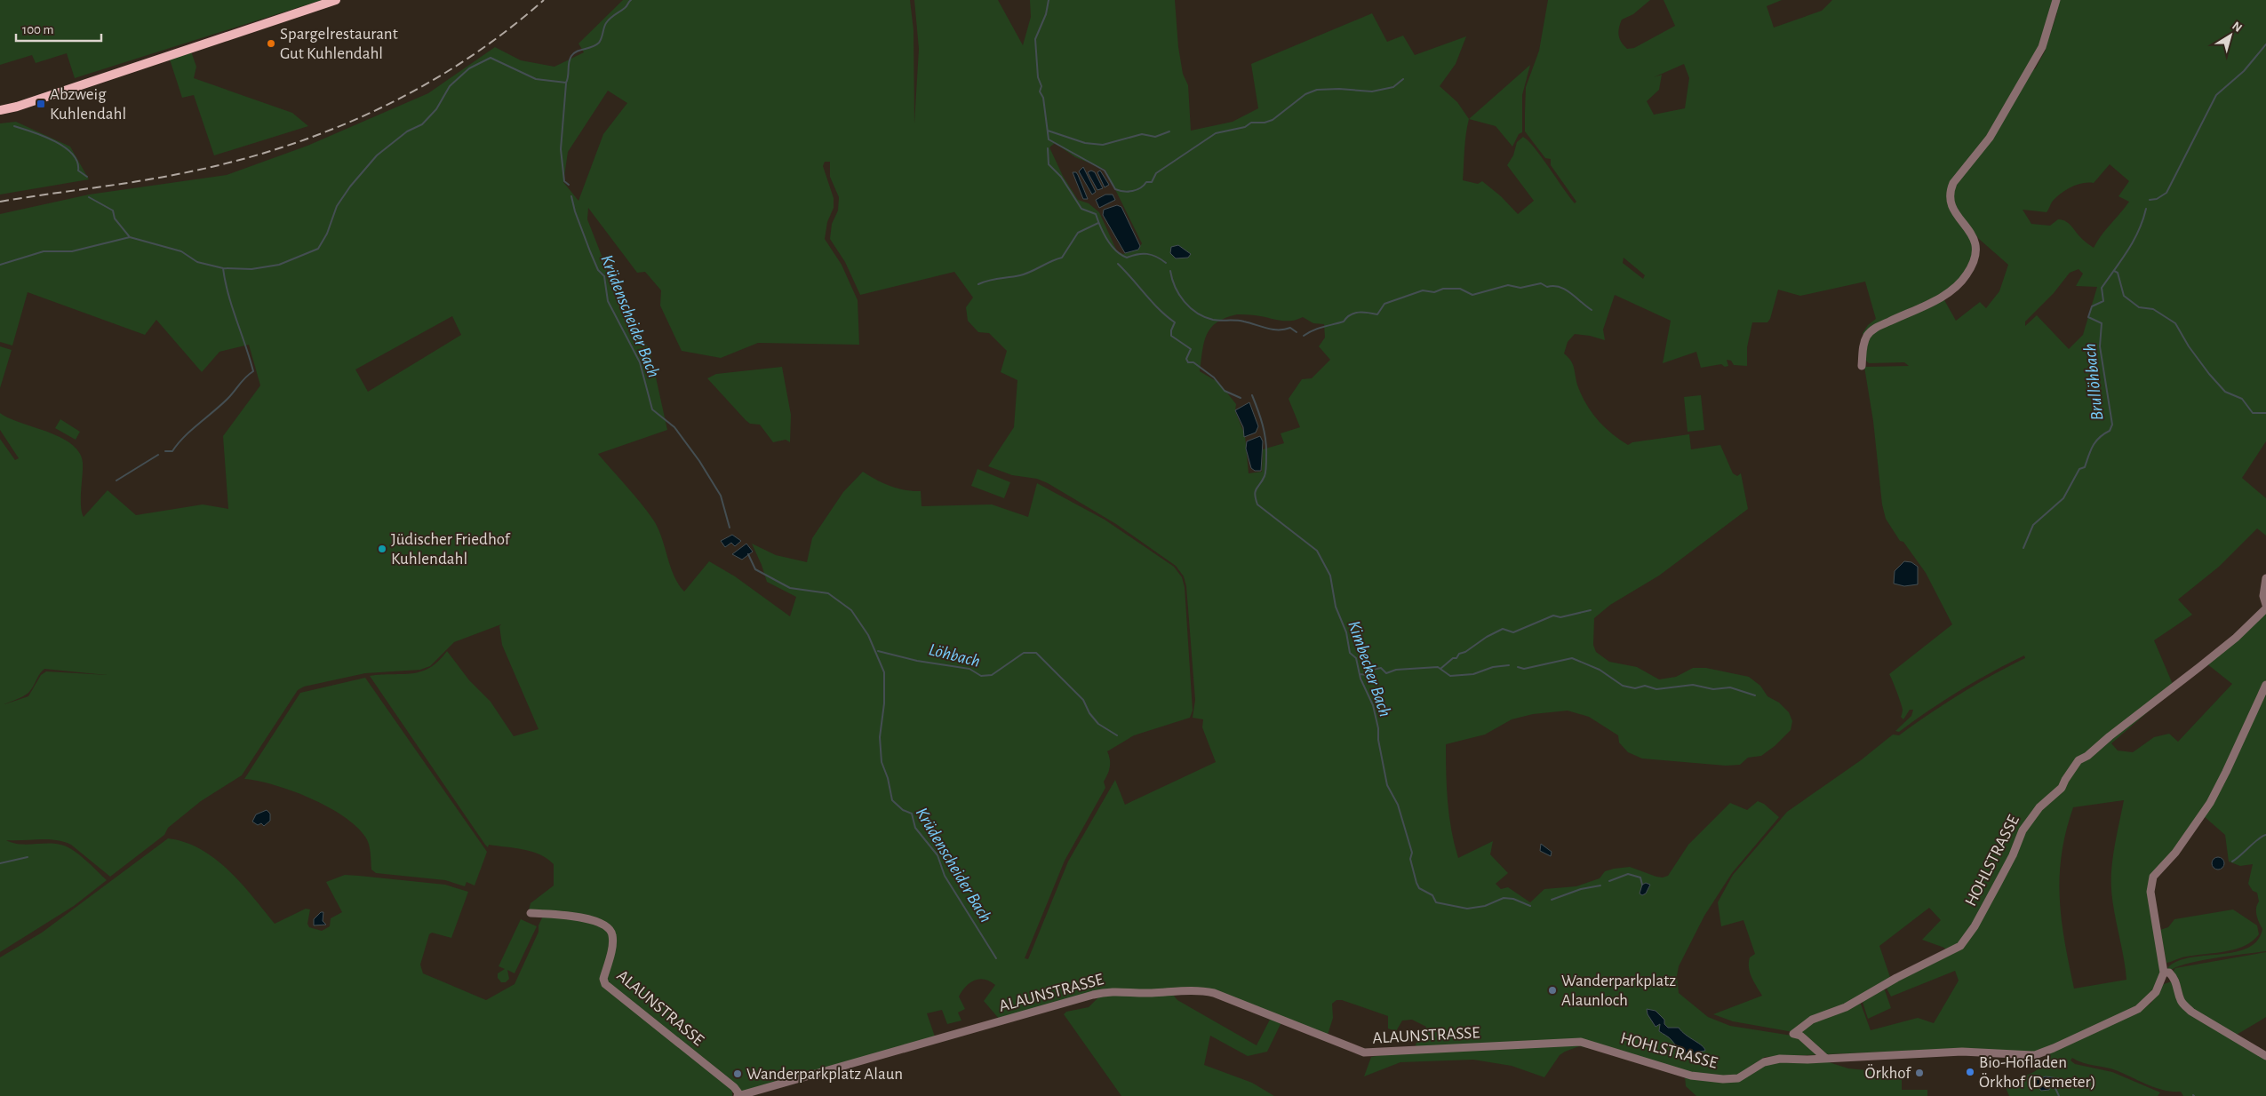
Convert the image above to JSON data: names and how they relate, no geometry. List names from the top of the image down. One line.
{"streets":{"street":["HOHLSTRASSE","ALAUNSTRASSE"]},"crossings":[["HOHLSTRASSE","ALAUNSTRASSE"]],"water":["Krüdenscheider Bach","Brullöhbach","Löhbach","Kimbecker Bach"],"places":{"other":["Spargelrestaurant Gut Kuhlendahl","Jüdischer Friedhof Kuhlendahl","Wanderparkplatz Alaunloch","Bio-Hofladen Örkhof (Demeter)","Örkhof","Wanderparkplatz Alaun"],"transit":["Abzweig Kuhlendahl"]},"scale_bar":"100 m","north":"top right"}
